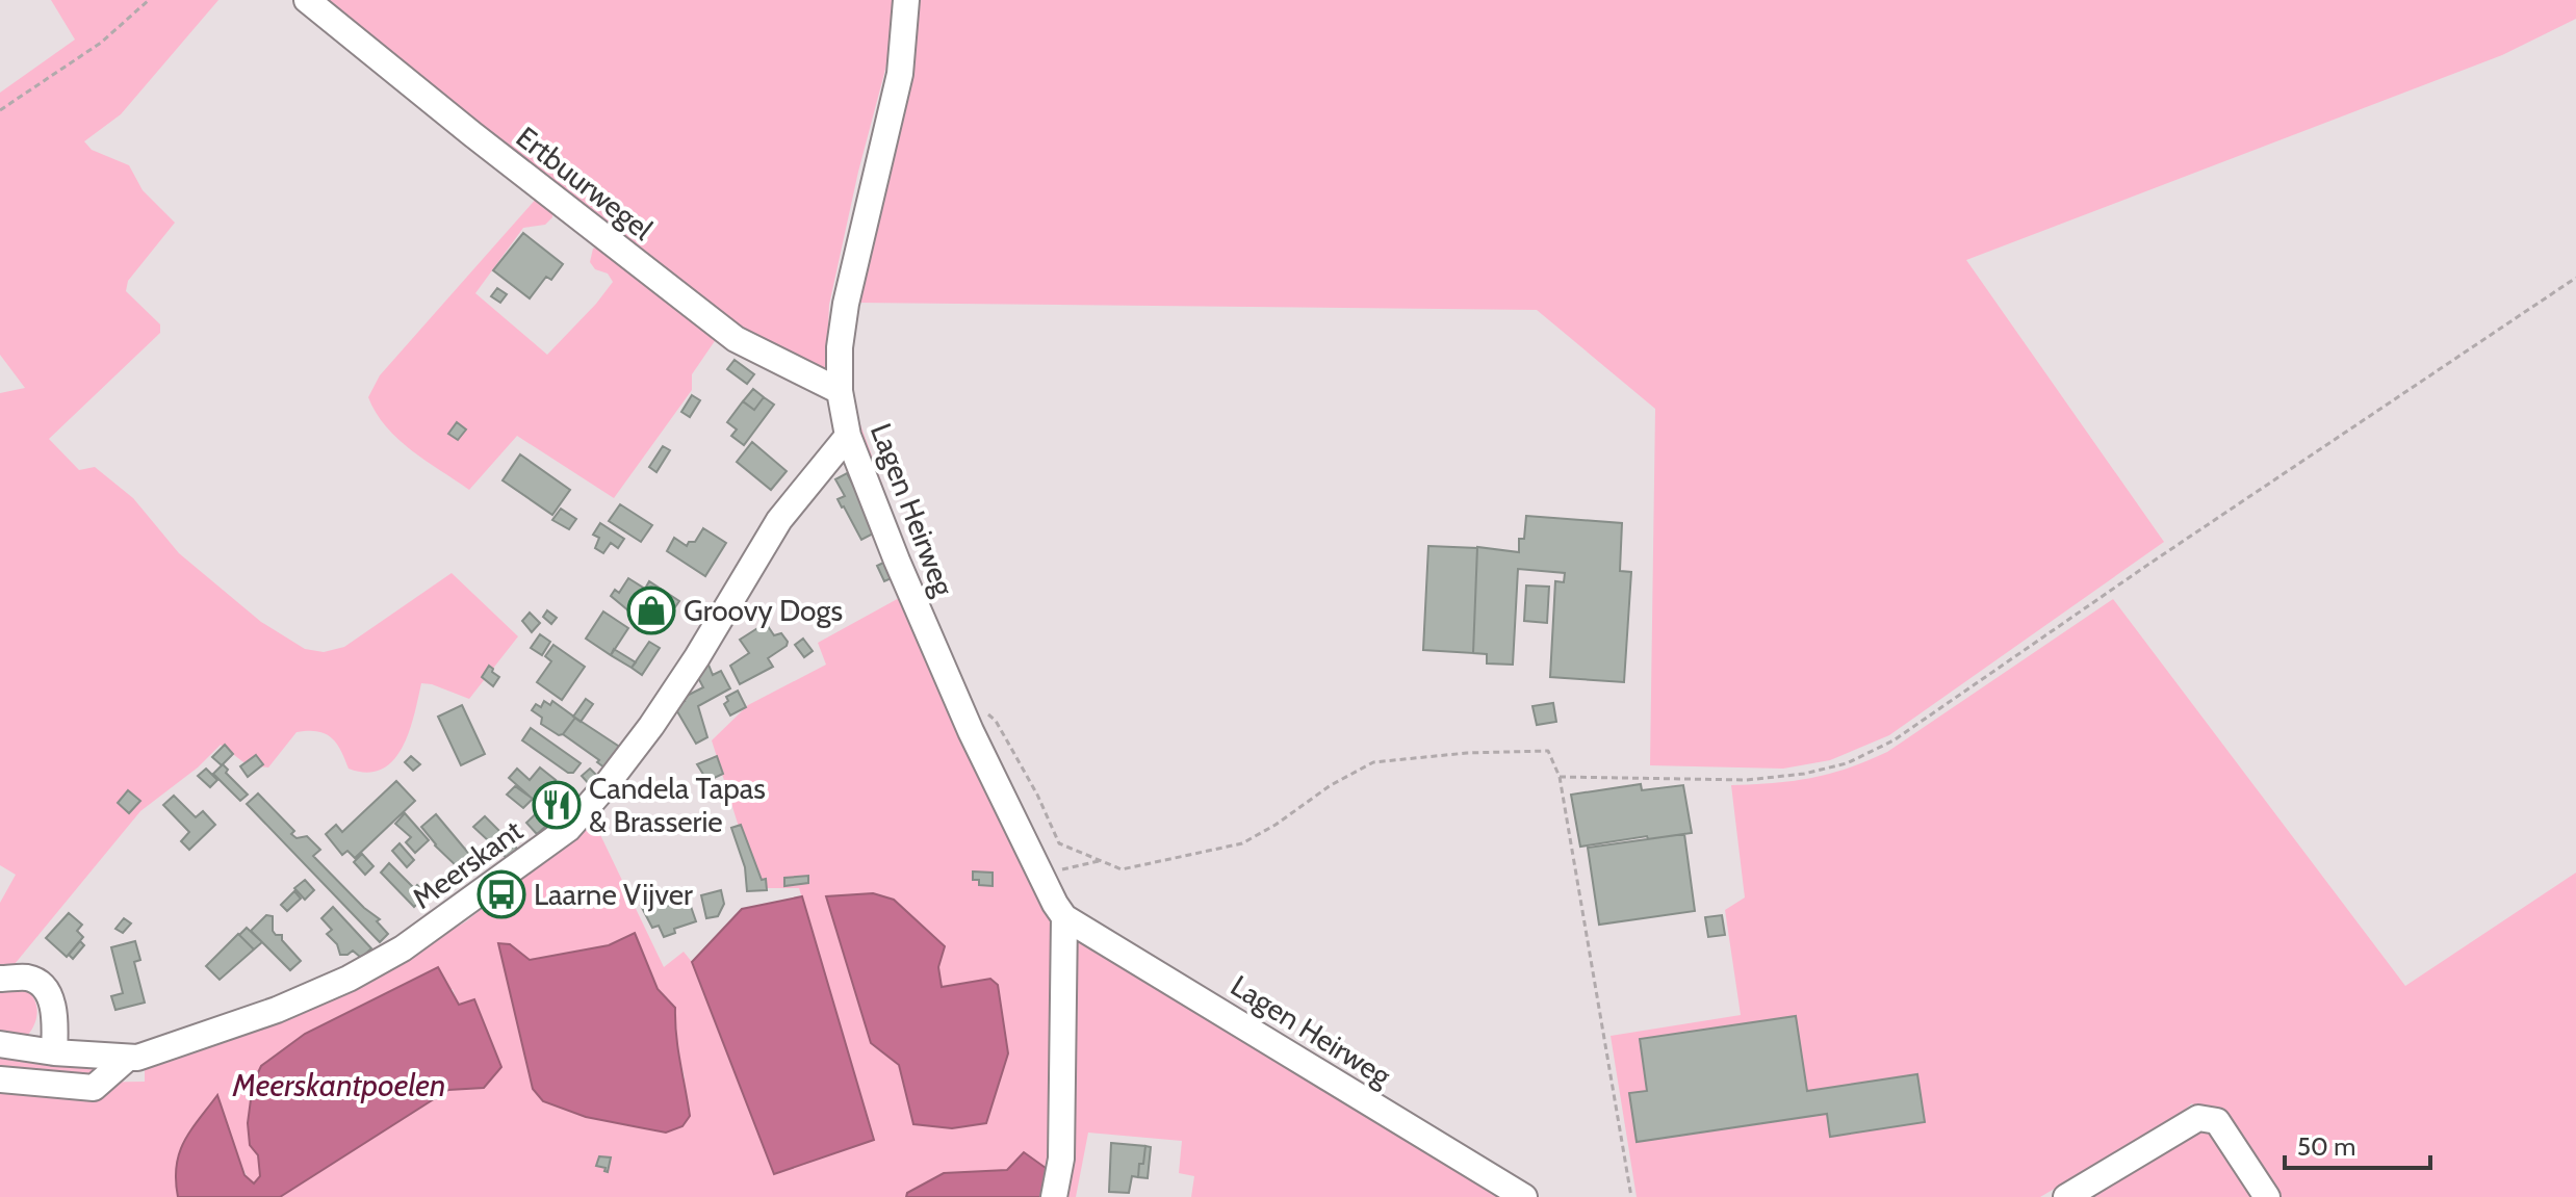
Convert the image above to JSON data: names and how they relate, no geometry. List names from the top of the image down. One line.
{"streets":{"street":["Ertbuurwegel","Lagen Heirweg","Meerskant"]},"crossings":[["Ertbuurwegel","Lagen Heirweg"],["Lagen Heirweg","Meerskant"]],"water":["Meerskantpoelen"],"places":{"shop":["Groovy Dogs"],"restaurant":["Candela Tapas & Brasserie"],"bus stop":["Laarne Vijver"]},"scale_bar":"50 m"}
